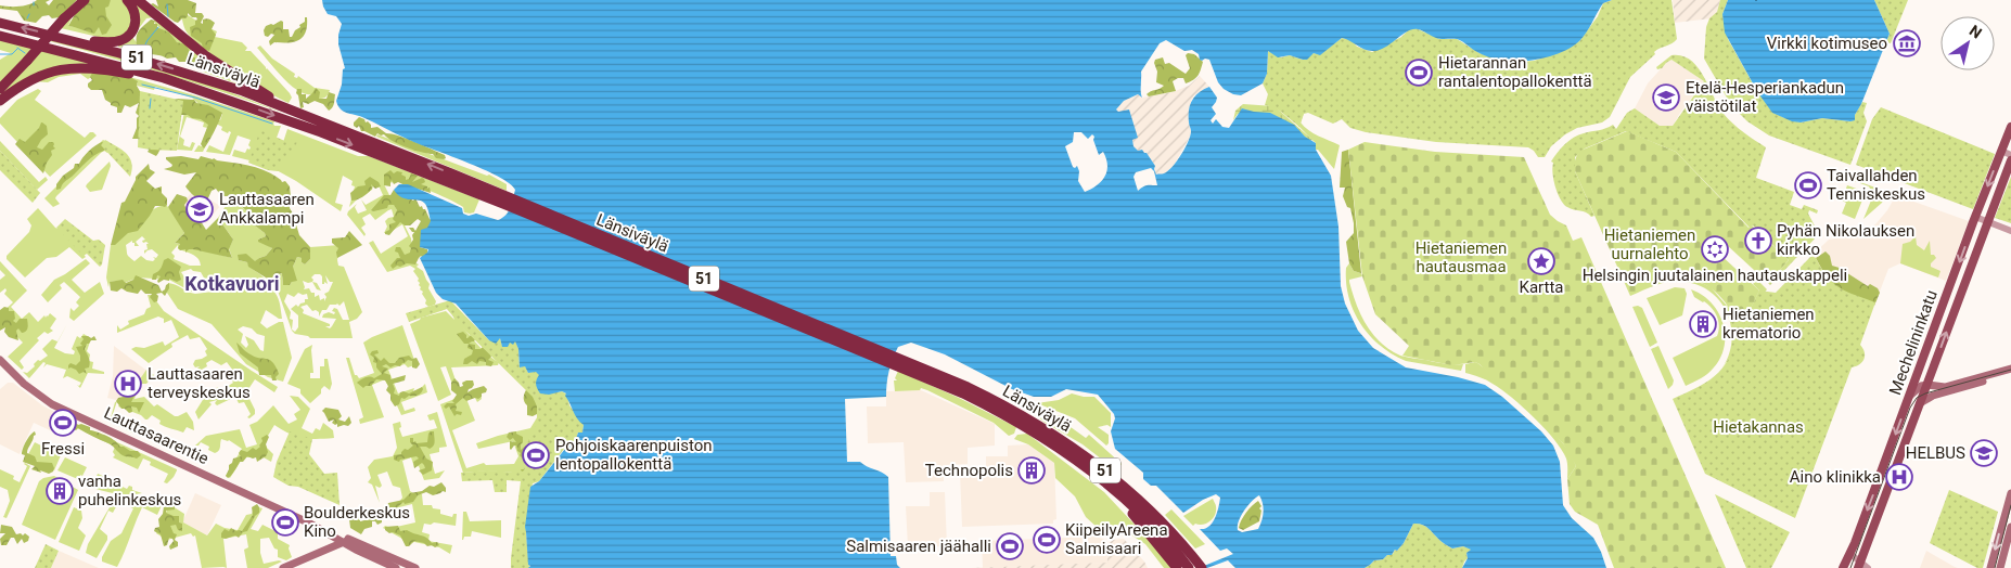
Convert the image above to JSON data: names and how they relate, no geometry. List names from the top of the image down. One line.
{"streets":{"highway":["51","Länsiväylä"],"main road":["Mechelininkatu","Lauttasaarentie"]},"districts":["Kotkavuori"],"parks":["Hietaniemen uurnalehto","Hietaniemen hautausmaa","Hietakannas"],"places":{"museum":["Virkki kotimuseo"],"sports":["Hietarannan rantalentopallokenttä","Taivallahden Tenniskeskus","Fressi","Pohjoiskaarenpuiston lentopallokenttä","Boulderkeskus Kino","KiipeilyAreena Salmisaari","Salmisaaren jäähalli"],"school or university":["Etelä-Hesperiankadun väistötilat","Lauttasaaren Ankkalampi","HELBUS"],"church":["Pyhän Nikolauksen kirkko"],"synagogue":["Helsingin juutalainen hautauskappeli"],"place":["Kartta"],"building":["Hietaniemen krematorio","Technopolis","vanha puhelinkeskus"],"hospital":["Lauttasaaren terveyskeskus","Aino klinikka"]},"north":"top right"}
